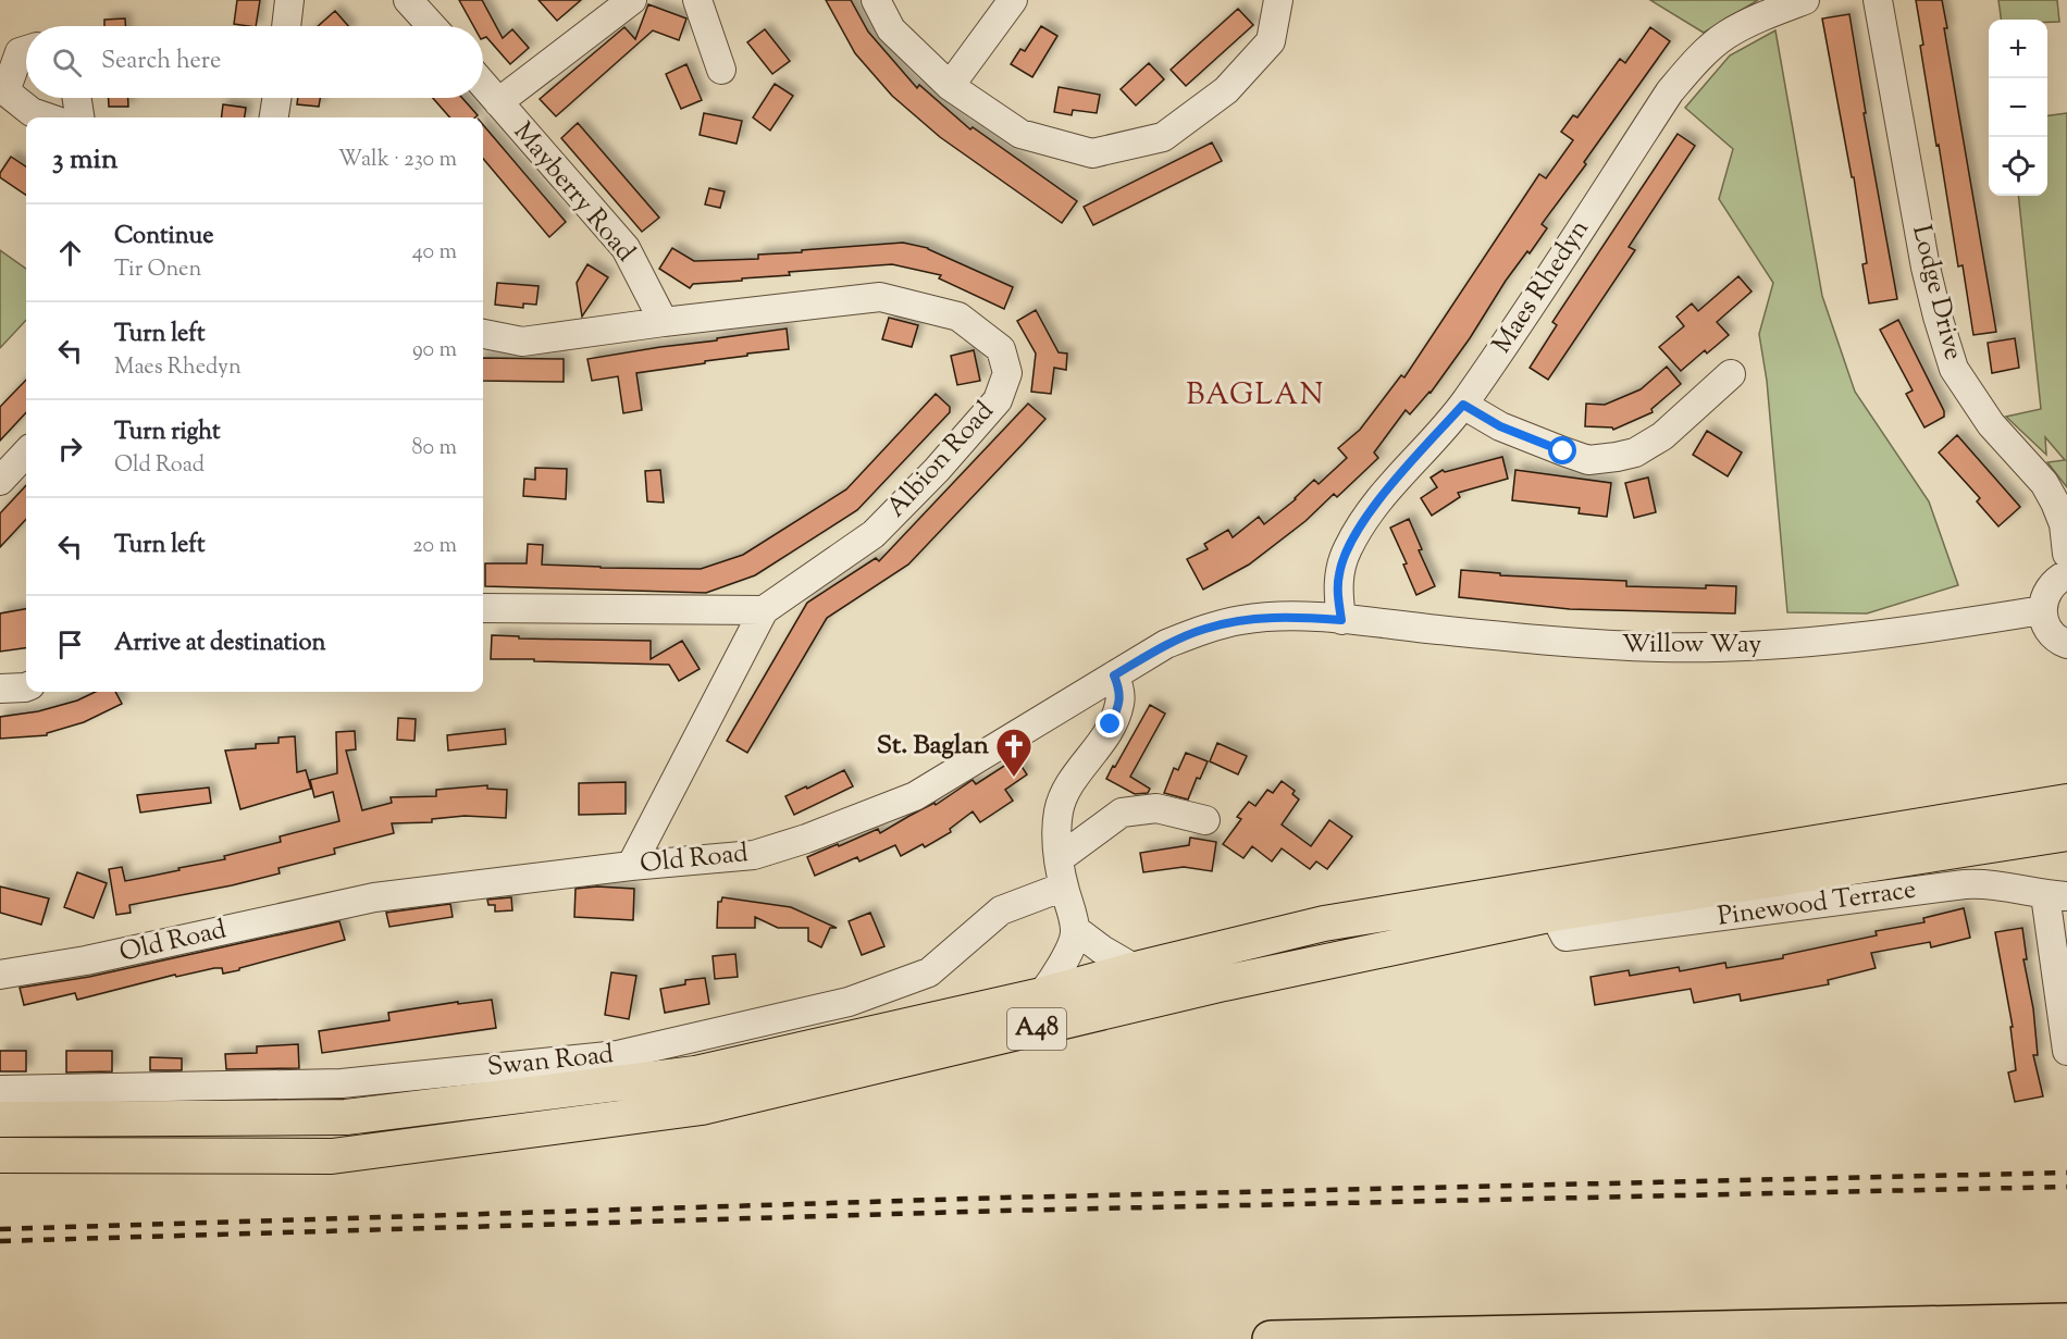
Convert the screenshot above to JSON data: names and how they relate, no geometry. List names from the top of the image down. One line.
{"streets":{"main road":["A48"],"street":["Mayberry Road","Maes Rhedyn","Lodge Drive","Albion Road","Willow Way","Old Road","Pinewood Terrace","Swan Road"]},"crossings":[["Mayberry Road","Albion Road"],["Maes Rhedyn","Willow Way"],["Maes Rhedyn","Old Road"],["Willow Way","Old Road"],["Pinewood Terrace","A48"]],"districts":["BAGLAN"],"places":{"church":["St. Baglan"]},"page":{"map_buttons":["+","−"],"search":"Search here","heading":["3 min","Walk · 230 m"],"list":[["Continue","Tir Onen","40 m"],["Turn left","Maes Rhedyn","90 m"],["Turn right","Old Road","80 m"],["Turn left","20 m"],"Arrive at destination"]}}
